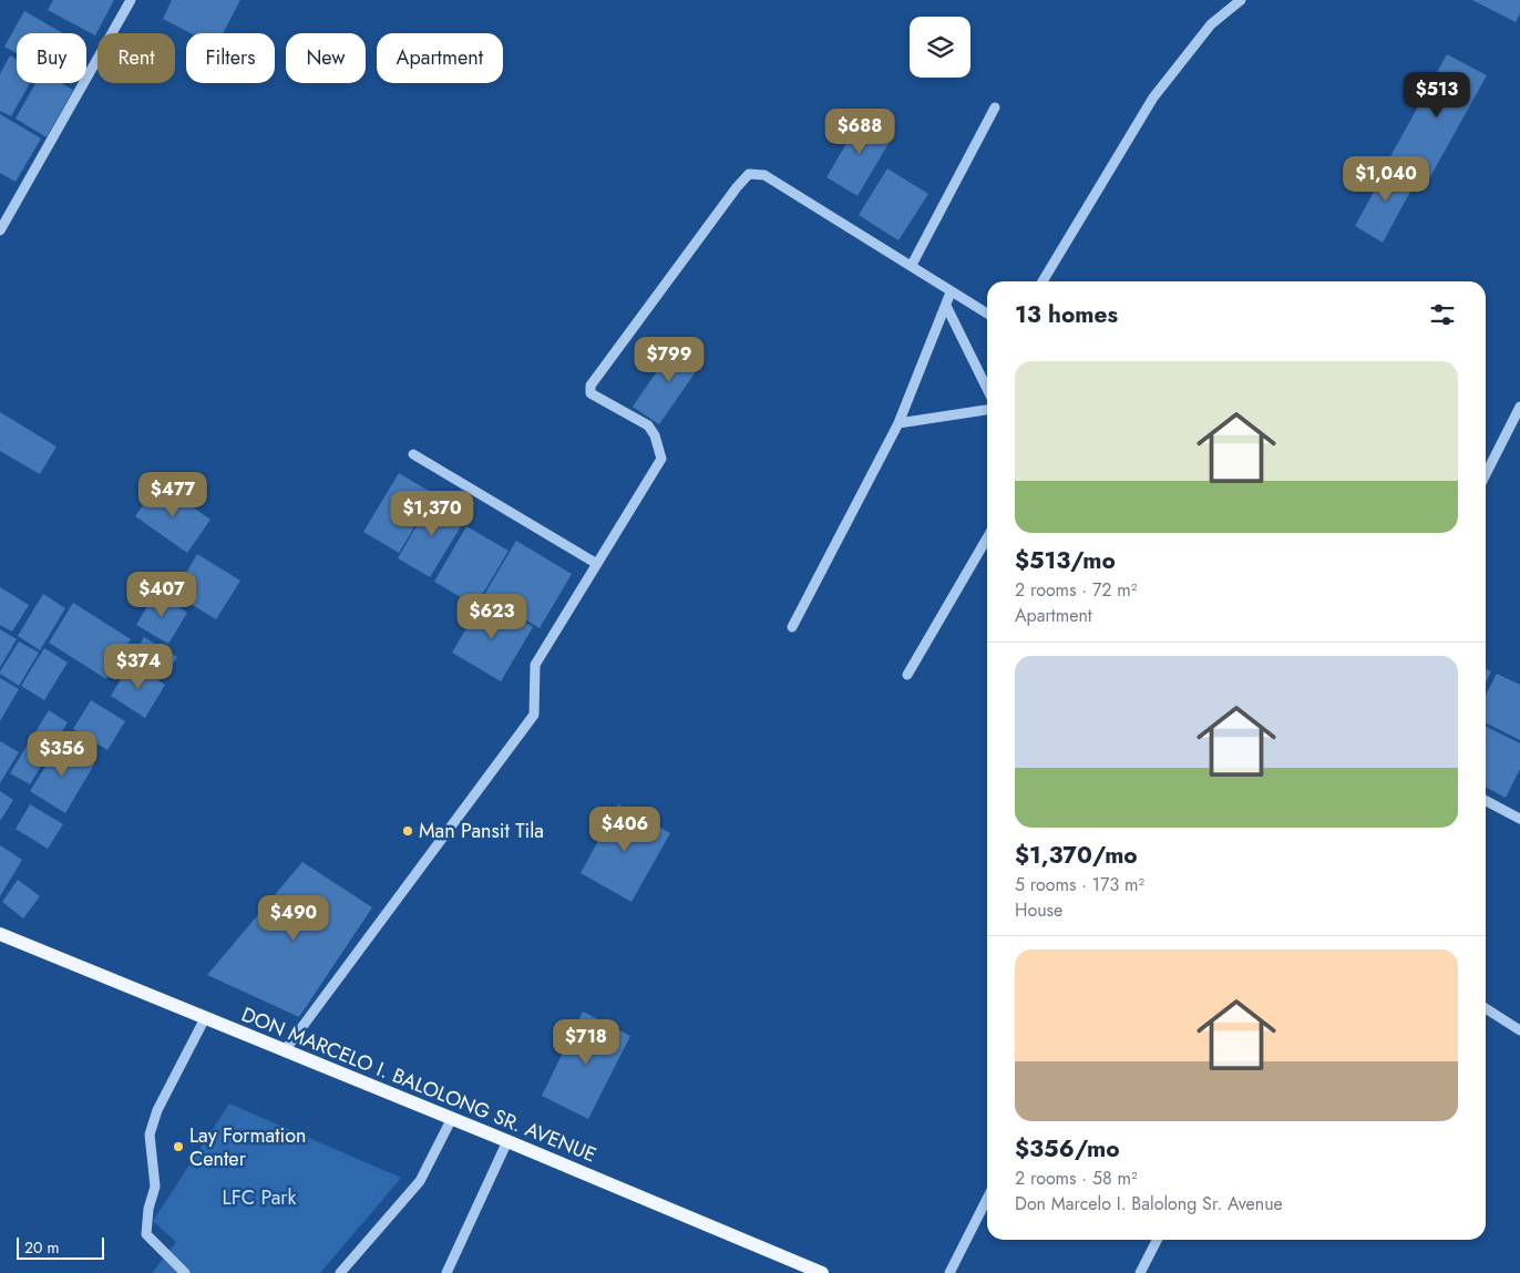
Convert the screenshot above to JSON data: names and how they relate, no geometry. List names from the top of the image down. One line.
{"streets":{"main road":["DON MARCELO I. BALOLONG SR. AVENUE"]},"parks":["LFC Park"],"places":["Man Pansit Tila","Lay Formation Center"],"scale_bar":"20 m","page":{"chip":["Buy","Rent","Filters","New","Apartment"],"price":["$513","$688","$1,040","$799","$477","$1,370","$407","$623","$374","$356","$406","$490","$718"],"heading":"13 homes","list":[{"name":"$513/mo","note":"2 rooms · 72 m² · Apartment"},{"name":"$1,370/mo","note":"5 rooms · 173 m² · House"},{"name":"$356/mo","note":"2 rooms · 58 m² · Don Marcelo I. Balolong Sr. Avenue"}],"scale":"20 m"}}
